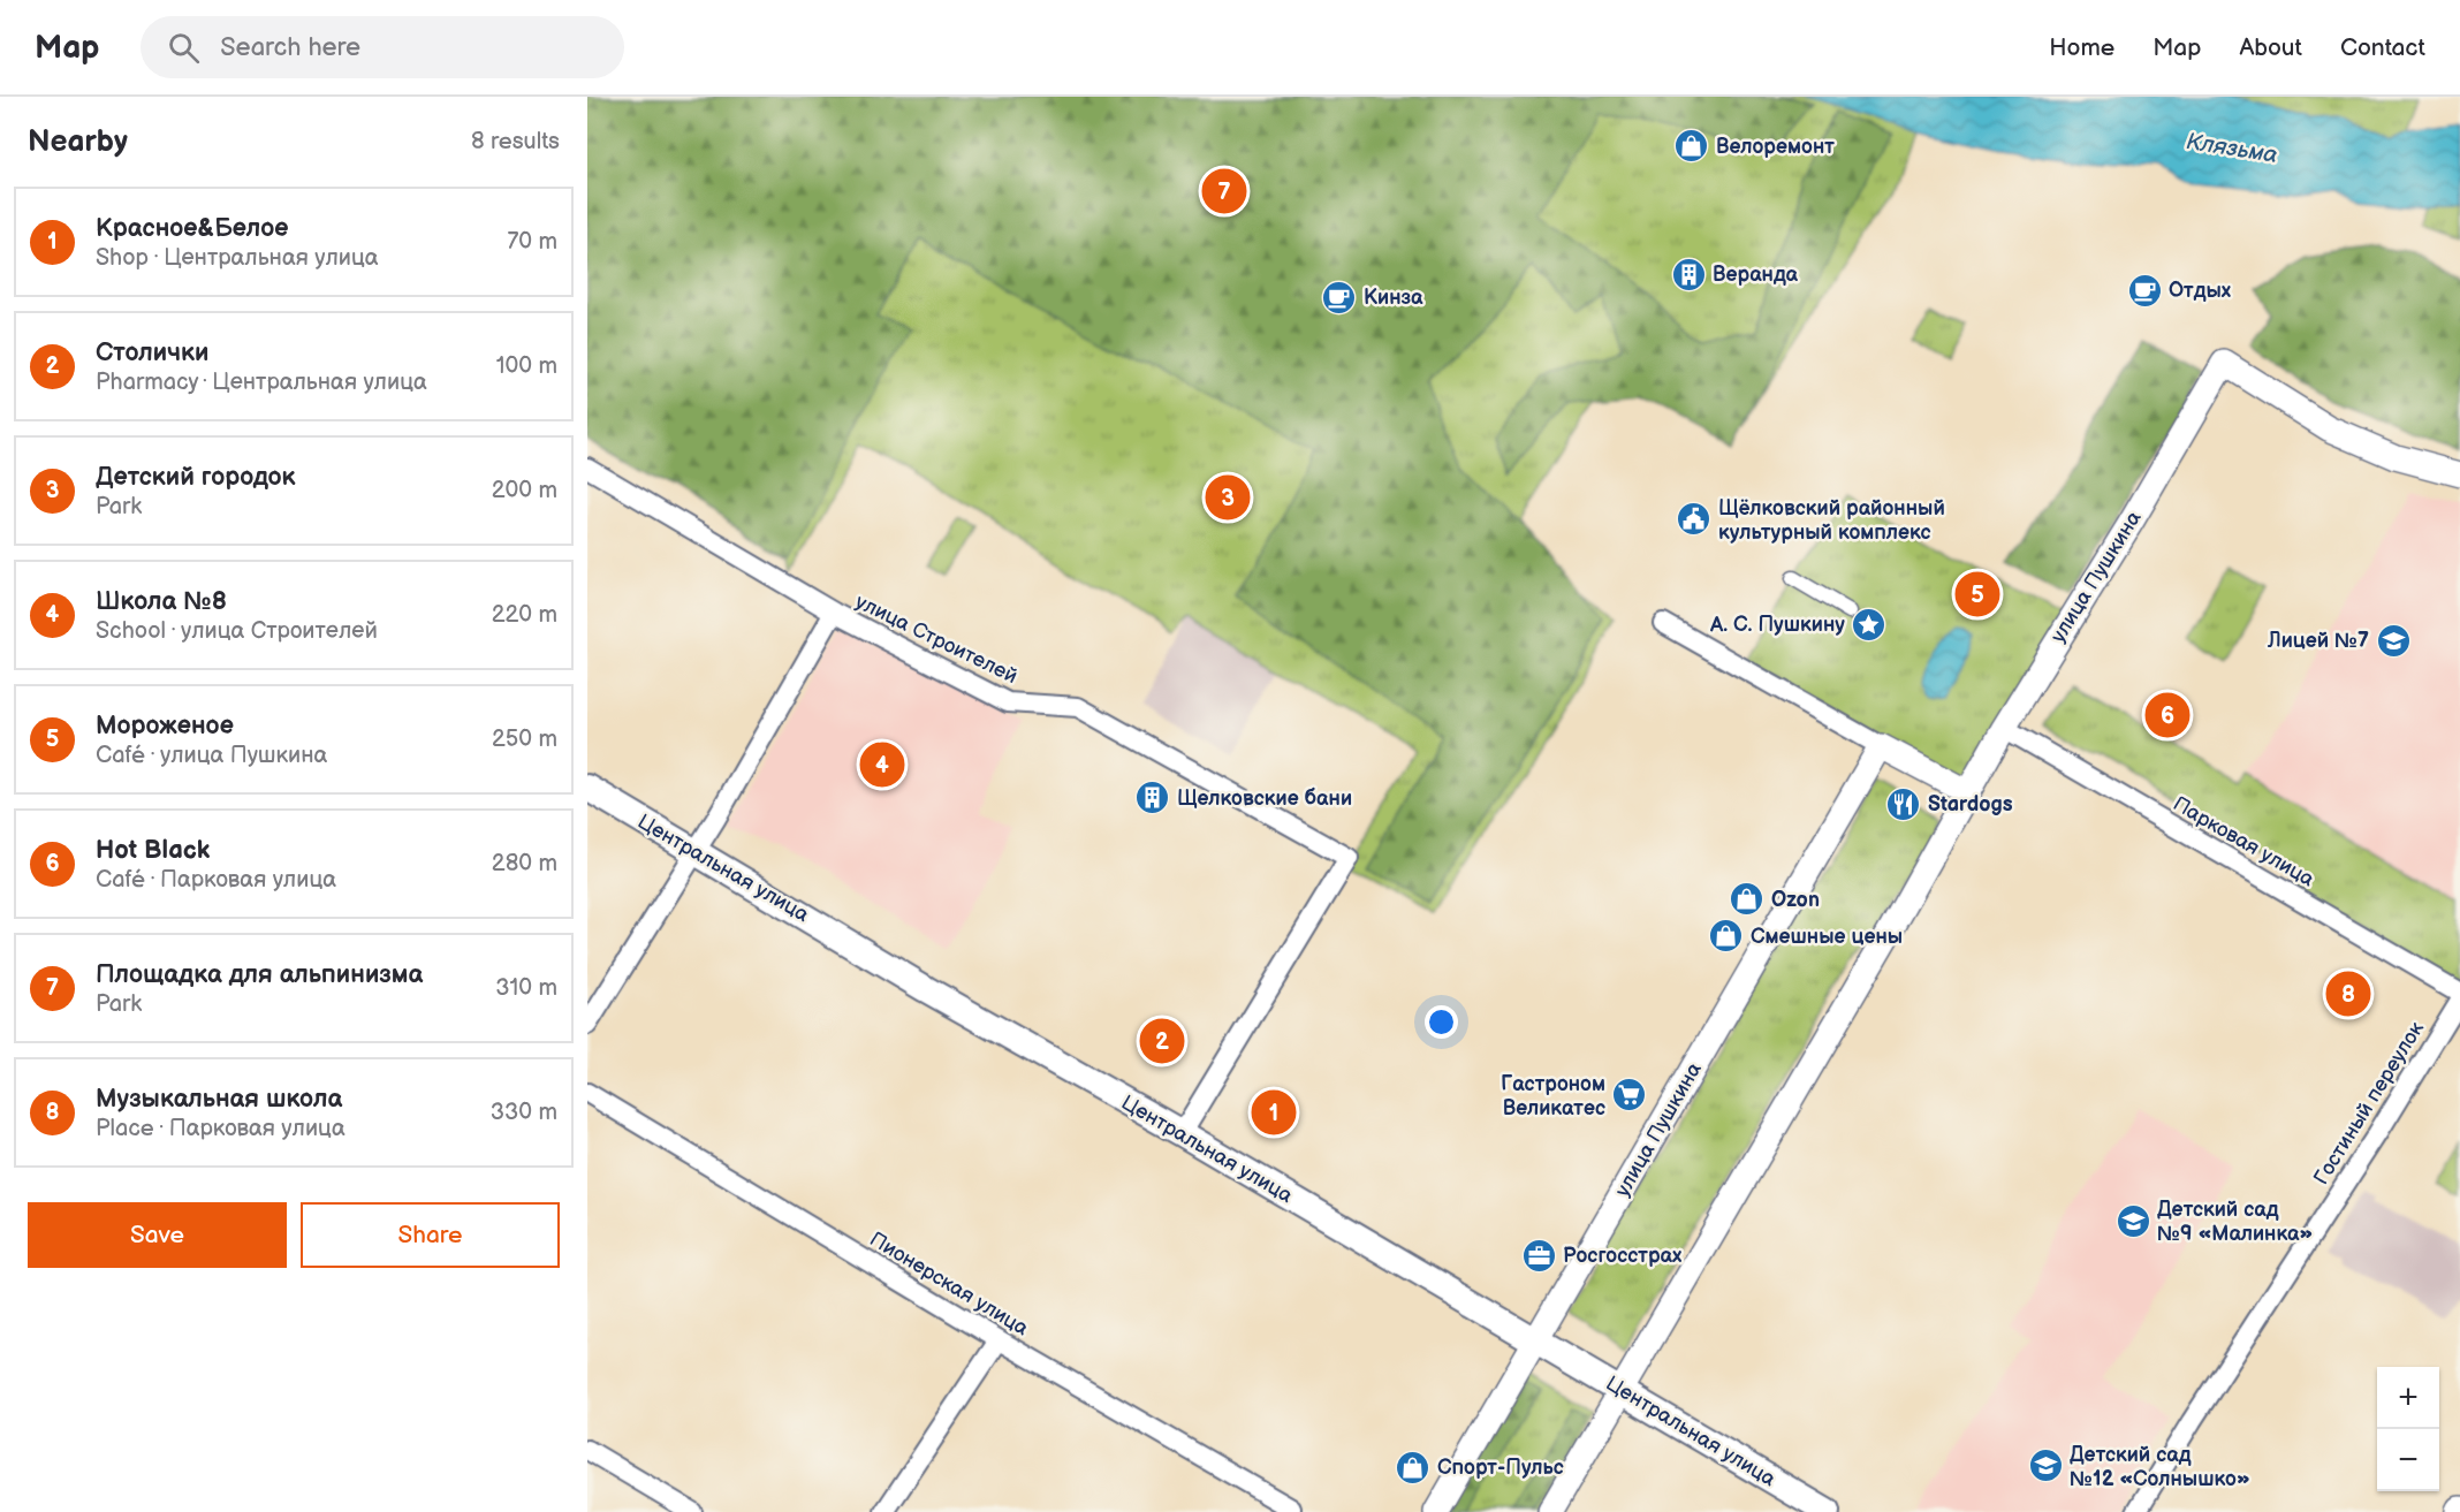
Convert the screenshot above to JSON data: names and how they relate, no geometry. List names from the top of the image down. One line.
{"streets":{"main road":["Центральная улица"],"street":["улица Пушкина","улица Строителей","Парковая улица","Гостиный переулок","Пионерская улица"]},"crossings":[["улица Пушкина","Парковая улица"],["улица Пушкина","Центральная улица"],["улица Строителей","Центральная улица"]],"water":["Клязьма"],"places":{"shop":["Велоремонт","Ozon","Смешные цены","Спорт-Пульс"],"building":["Веранда","Щелковские бани"],"cafe":["Отдых","Кинза"],"public building":["Щёлковский районный культурный комплекс"],"place":["А. С. Пушкину"],"school or university":["Лицей №7","Детский сад №9 «Малинка»","Детский сад №12 «Солнышко»"],"restaurant":["Stardogs"],"supermarket":["Гастроном Великатес"],"office":["Росгосстрах"]},"page":{"header":"Map","search":"Search here","nav":["Home","Map","About","Contact"],"heading":["Nearby","8 results"],"pins":["7","3","5","6","4","8","2","1"],"list":[{"mark":"1","name":"Красное&Белое","note":"Shop · Центральная улица","value":"70 m"},{"mark":"2","name":"Столички","note":"Pharmacy · Центральная улица","value":"100 m"},{"mark":"3","name":"Детский городок","note":"Park","value":"200 m"},{"mark":"4","name":"Школа №8","note":"School · улица Строителей","value":"220 m"},{"mark":"5","name":"Мороженое","note":"Café · улица Пушкина","value":"250 m"},{"mark":"6","name":"Hot Black","note":"Café · Парковая улица","value":"280 m"},{"mark":"7","name":"Площадка для альпинизма","note":"Park","value":"310 m"},{"mark":"8","name":"Музыкальная школа","note":"Place · Парковая улица","value":"330 m"}],"buttons":["Save","Share"],"map_buttons":["+","−"]}}
